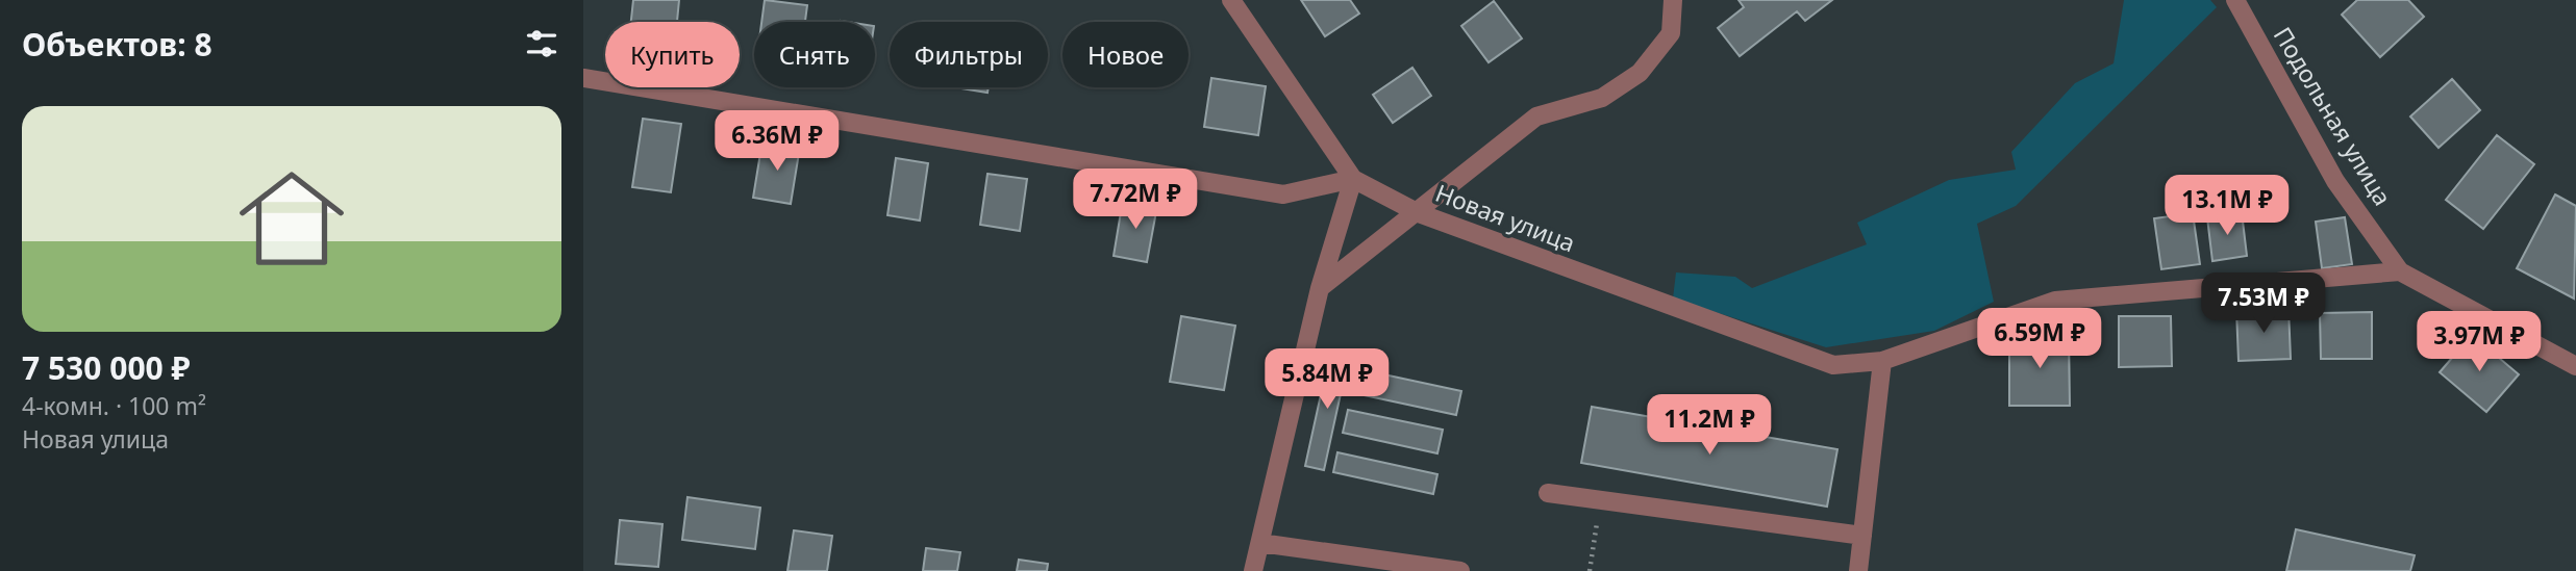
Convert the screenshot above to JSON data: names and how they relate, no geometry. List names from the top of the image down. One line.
{"streets":{"street":["Подольная улица","Новая улица"]},"crossings":[["Подольная улица","Новая улица"]],"page":{"heading":"Объектов: 8","chip":["Купить","Снять","Фильтры","Новое"],"list":[{"name":"7 530 000 ₽","note":"4-комн. · 100 m² · Новая улица"}],"price":["6.36M ₽","7.72M ₽","13.1M ₽","7.53M ₽","6.59M ₽","3.97M ₽","5.84M ₽","11.2M ₽"]}}
